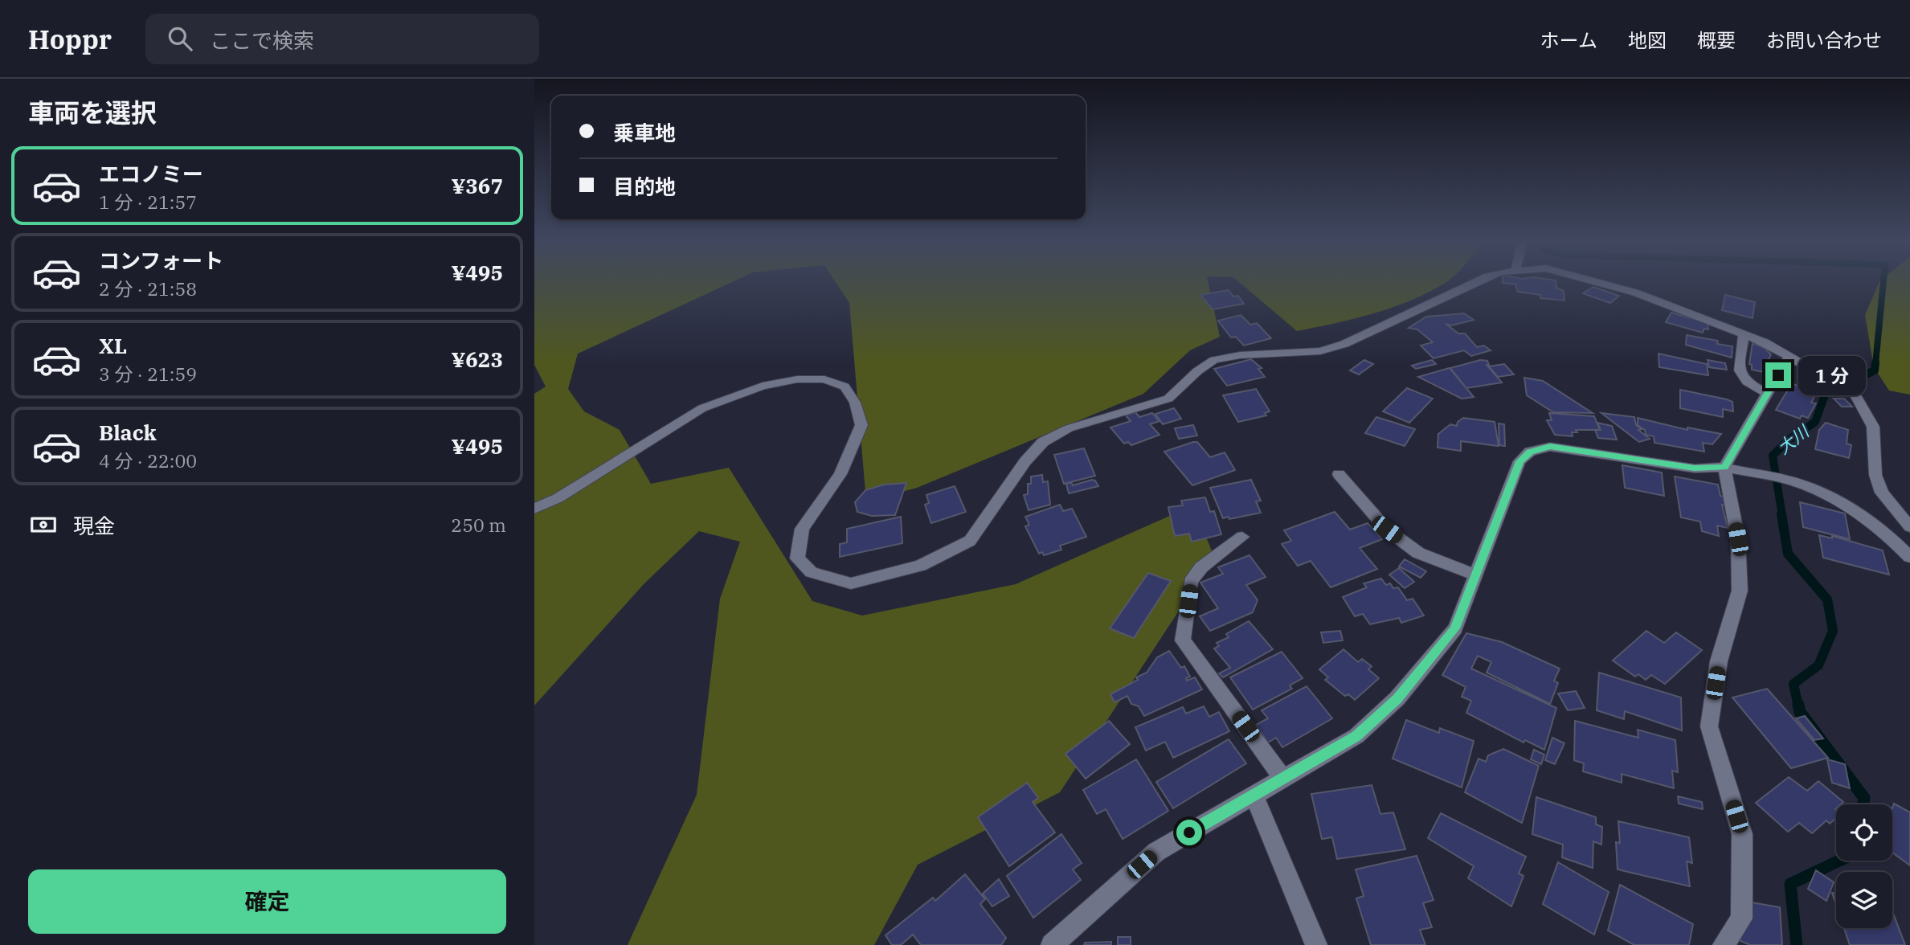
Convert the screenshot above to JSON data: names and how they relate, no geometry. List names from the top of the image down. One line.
{"water":["大川"],"page":{"header":"Hoppr","search":"ここで検索","nav":["ホーム","地図","概要","お問い合わせ"],"heading":"車両を選択","banner":["乗車地","目的地"],"list":[{"name":"エコノミー","note":"1 分 · 21:57","value":"¥367"},{"name":"コンフォート","note":"2 分 · 21:58","value":"¥495"},{"name":"XL","note":"3 分 · 21:59","value":"¥623"},{"name":"Black","note":"4 分 · 22:00","value":"¥495"}],"bubble":"1 分","pay":["現金","250 m"],"buttons":"確定"}}
